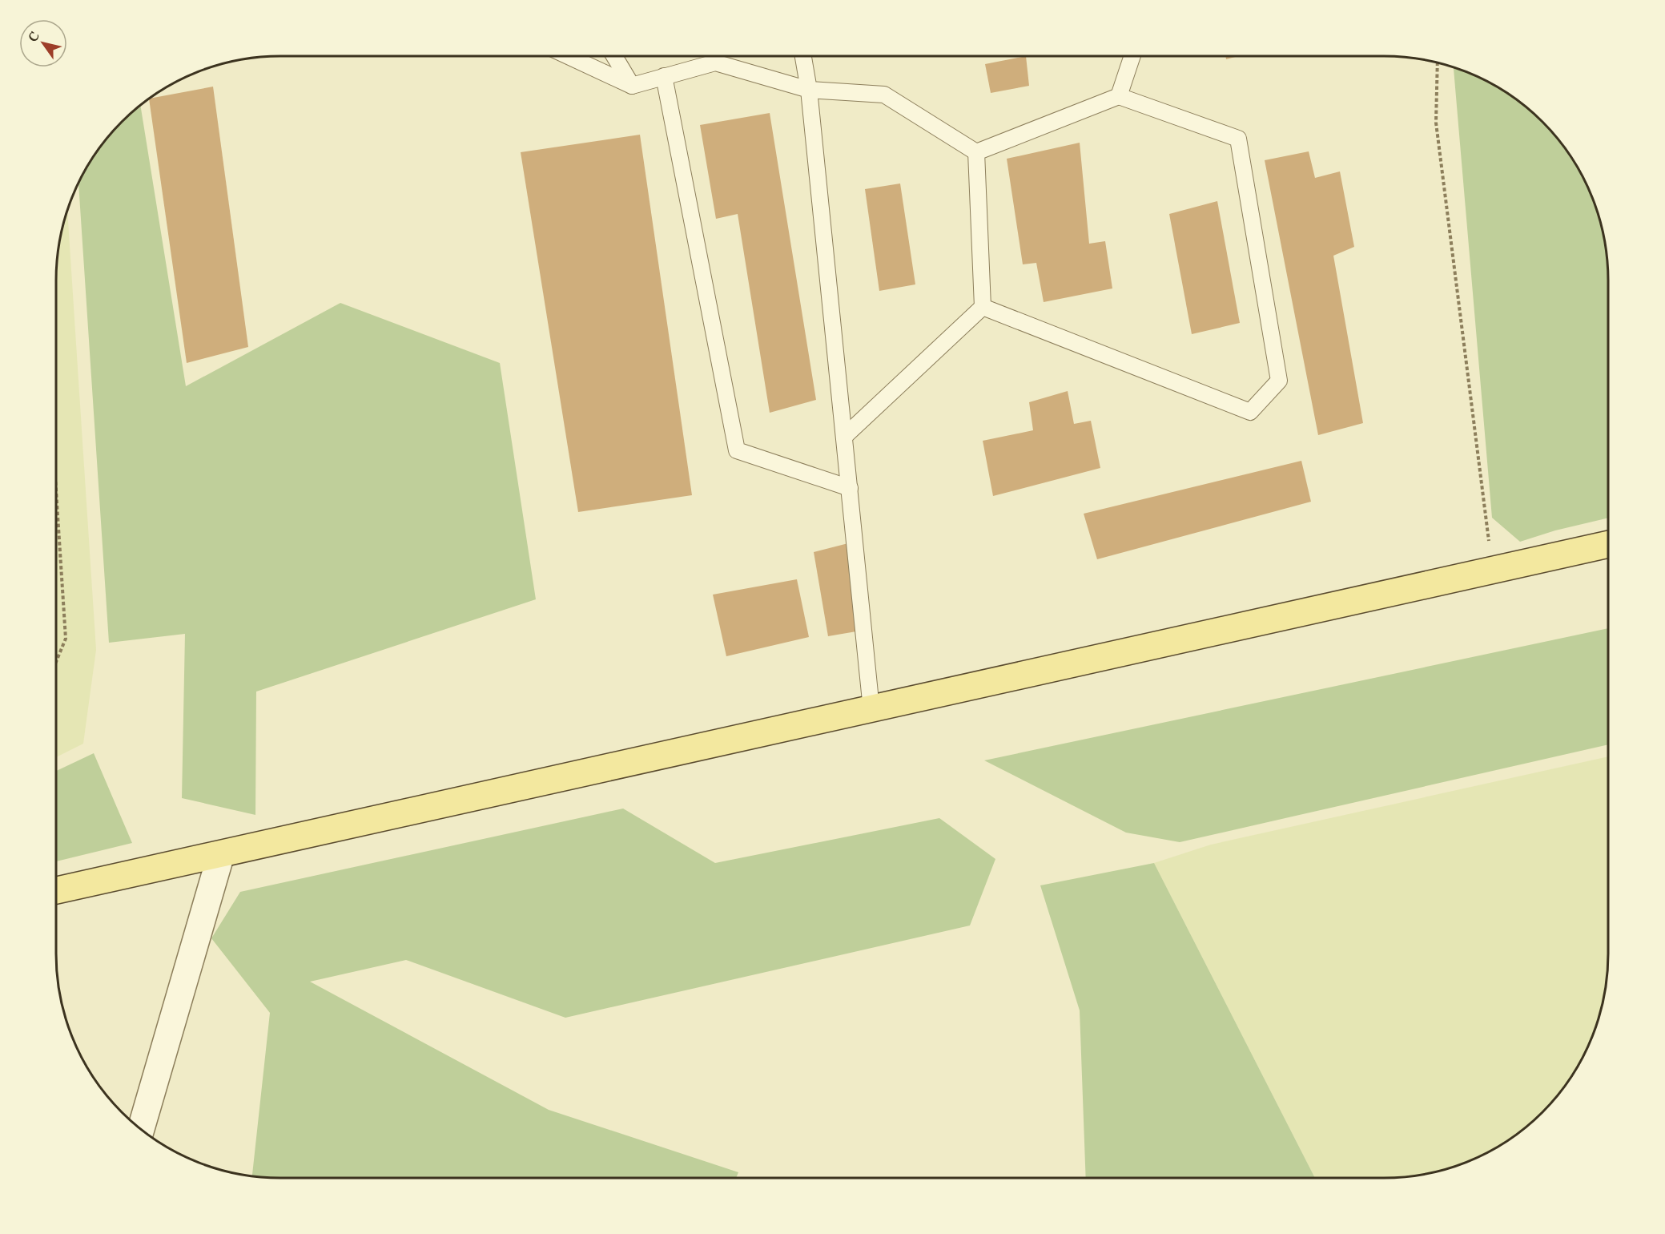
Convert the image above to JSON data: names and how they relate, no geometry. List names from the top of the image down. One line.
{"north":"top left"}
